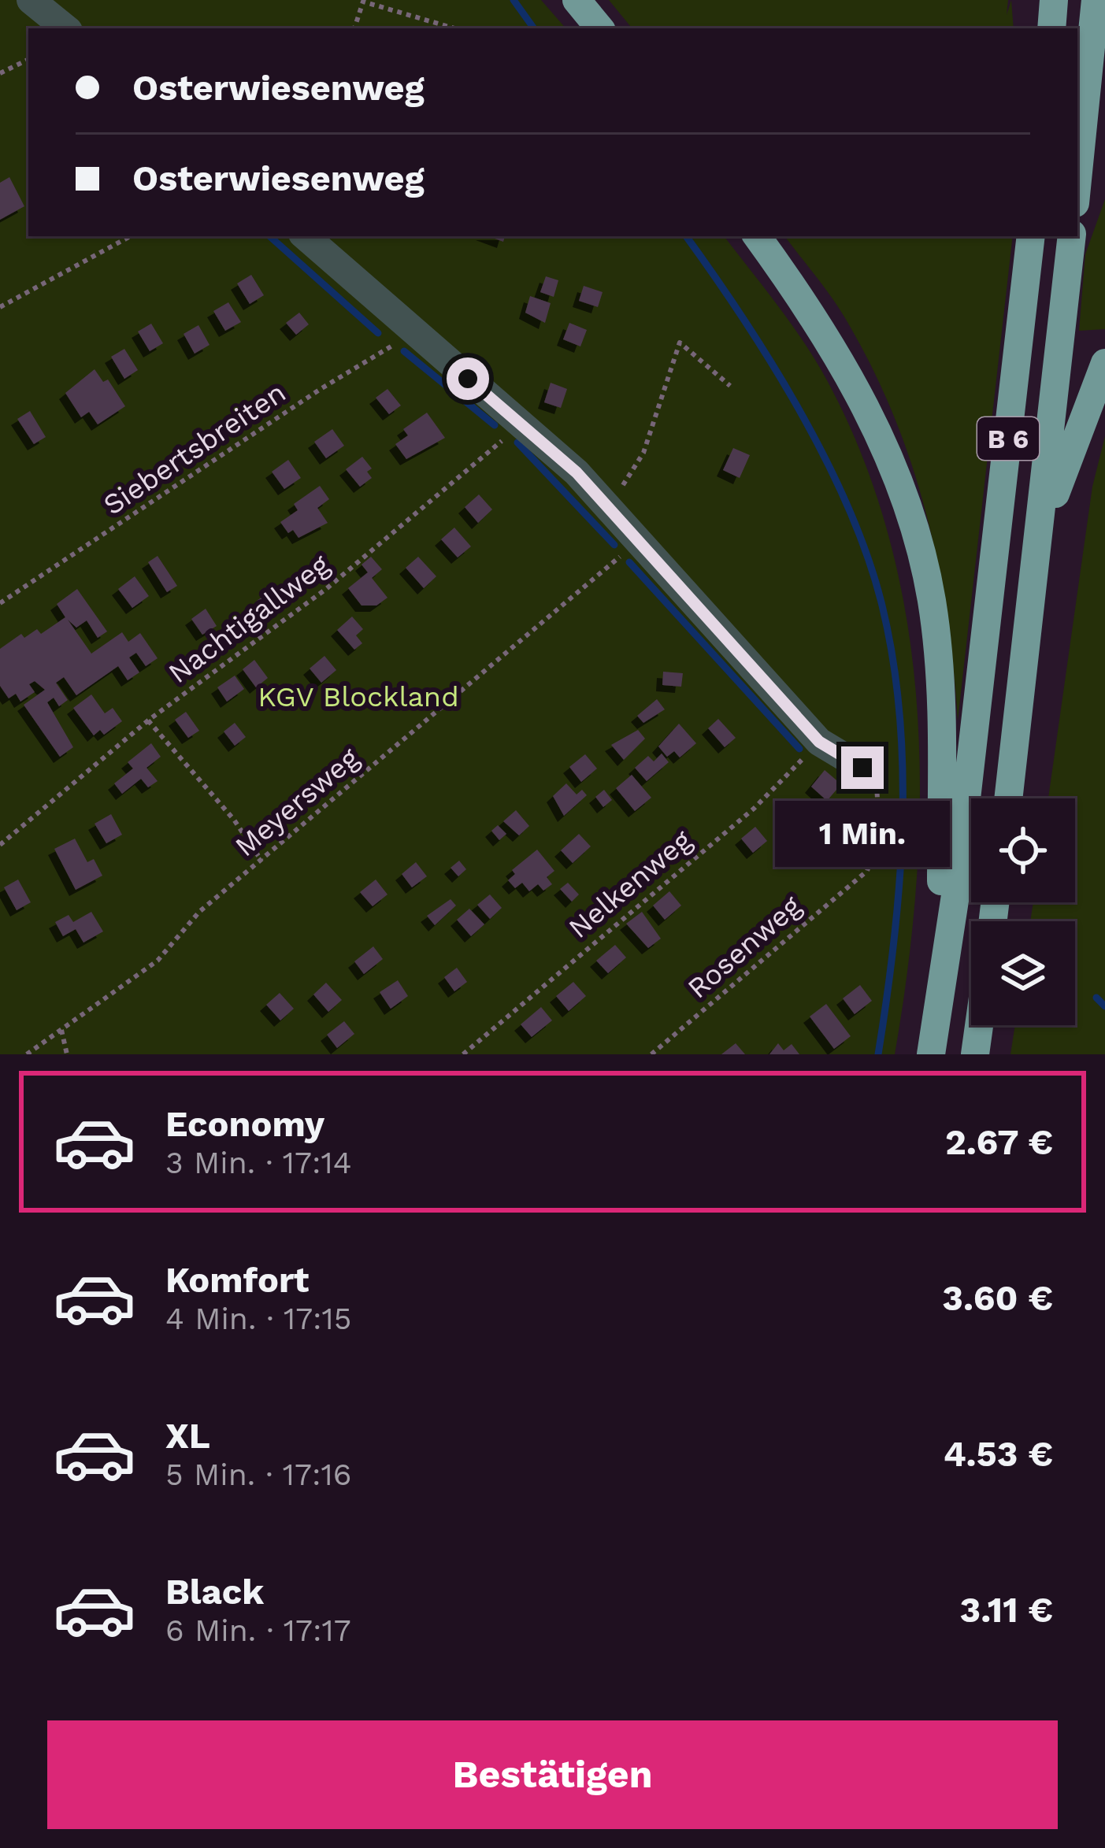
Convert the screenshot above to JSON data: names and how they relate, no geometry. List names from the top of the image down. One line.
{"streets":{"highway":["B 6"],"path":["Siebertsbreiten","Nachtigallweg","Meyersweg","Nelkenweg","Rosenweg"]},"parks":["KGV Blockland"],"page":{"banner":["Osterwiesenweg","Osterwiesenweg"],"bubble":"1 Min.","list":[{"name":"Economy","note":"3 Min. · 17:14","value":"2.67 €"},{"name":"Komfort","note":"4 Min. · 17:15","value":"3.60 €"},{"name":"XL","note":"5 Min. · 17:16","value":"4.53 €"},{"name":"Black","note":"6 Min. · 17:17","value":"3.11 €"}],"buttons":"Bestätigen"}}
